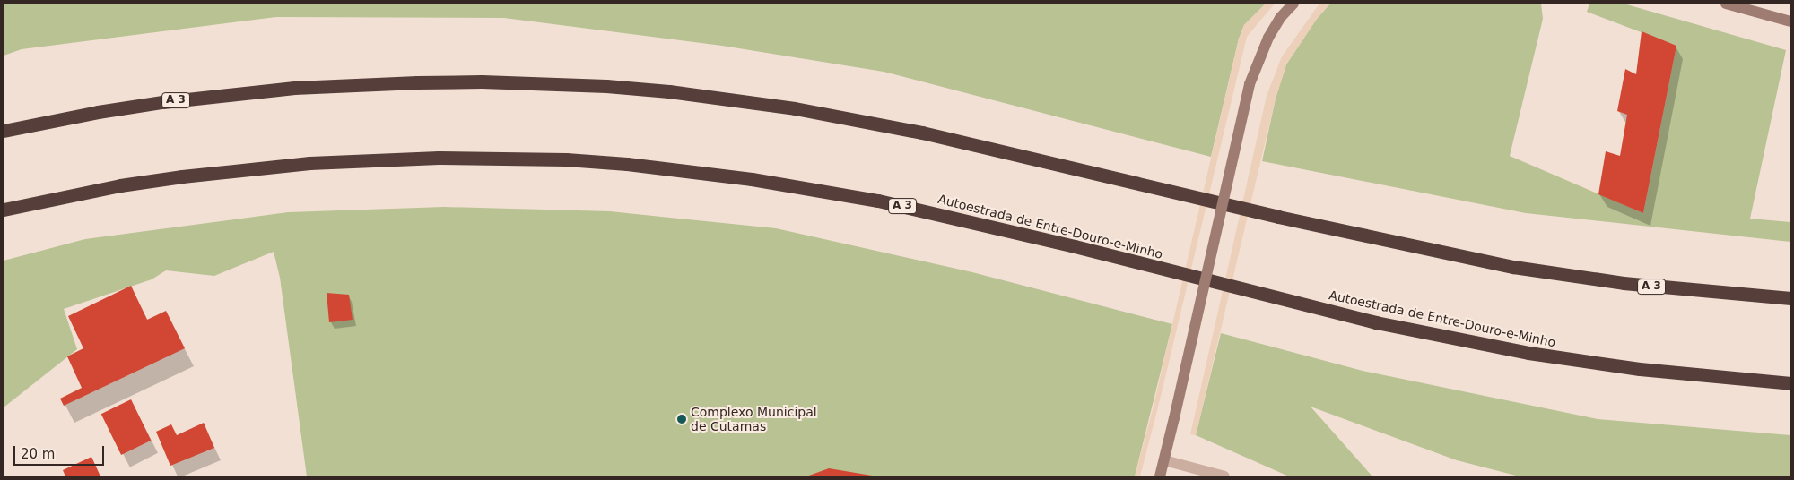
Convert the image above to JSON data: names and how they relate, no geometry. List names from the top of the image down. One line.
{"streets":{"highway":["A 3","Autoestrada de Entre-Douro-e-Minho"]},"places":["Complexo Municipal de Cutamas"],"scale_bar":"20 m"}
